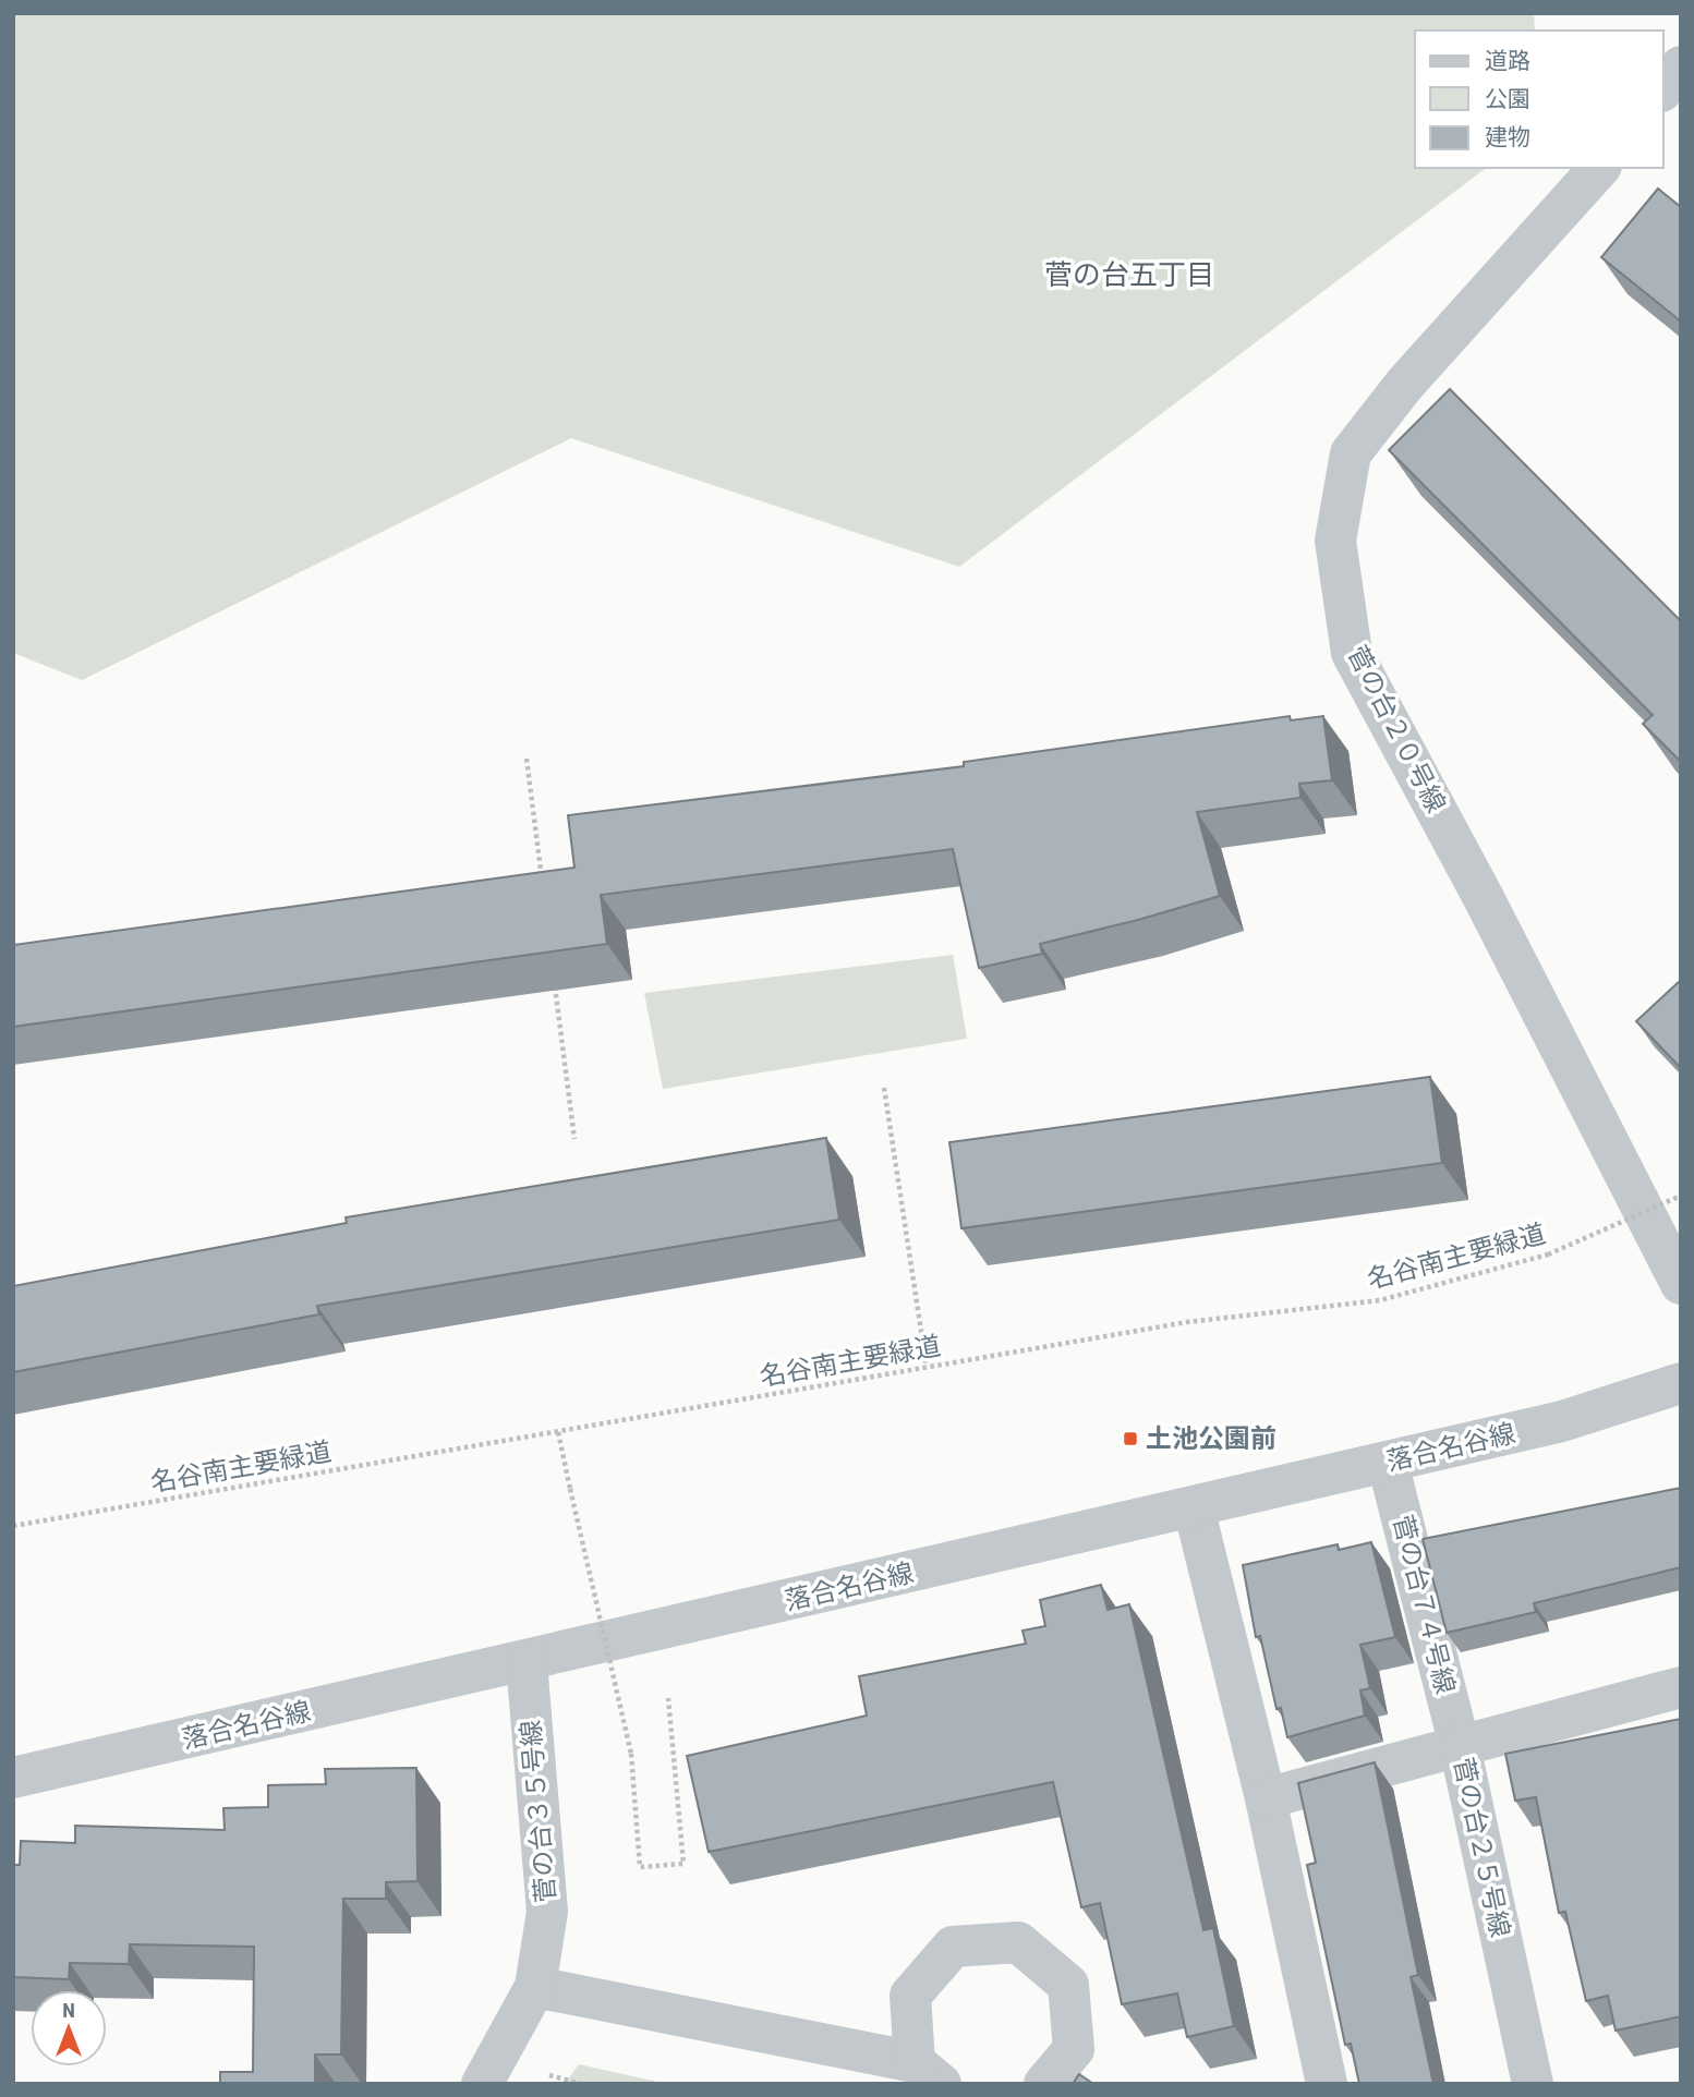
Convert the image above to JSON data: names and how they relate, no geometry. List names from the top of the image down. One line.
{"streets":{"street":["菅の台２０号線","落合名谷線","菅の台７４号線","菅の台３５号線","菅の台２５号線"],"path":["名谷南主要緑道"]},"crossings":[["落合名谷線","菅の台７４号線"],["落合名谷線","菅の台３５号線"],["菅の台７４号線","菅の台２５号線"]],"districts":["菅の台五丁目"],"places":{"transit":["土池公園前"]},"legend":["道路","公園","建物"],"north":"top"}
